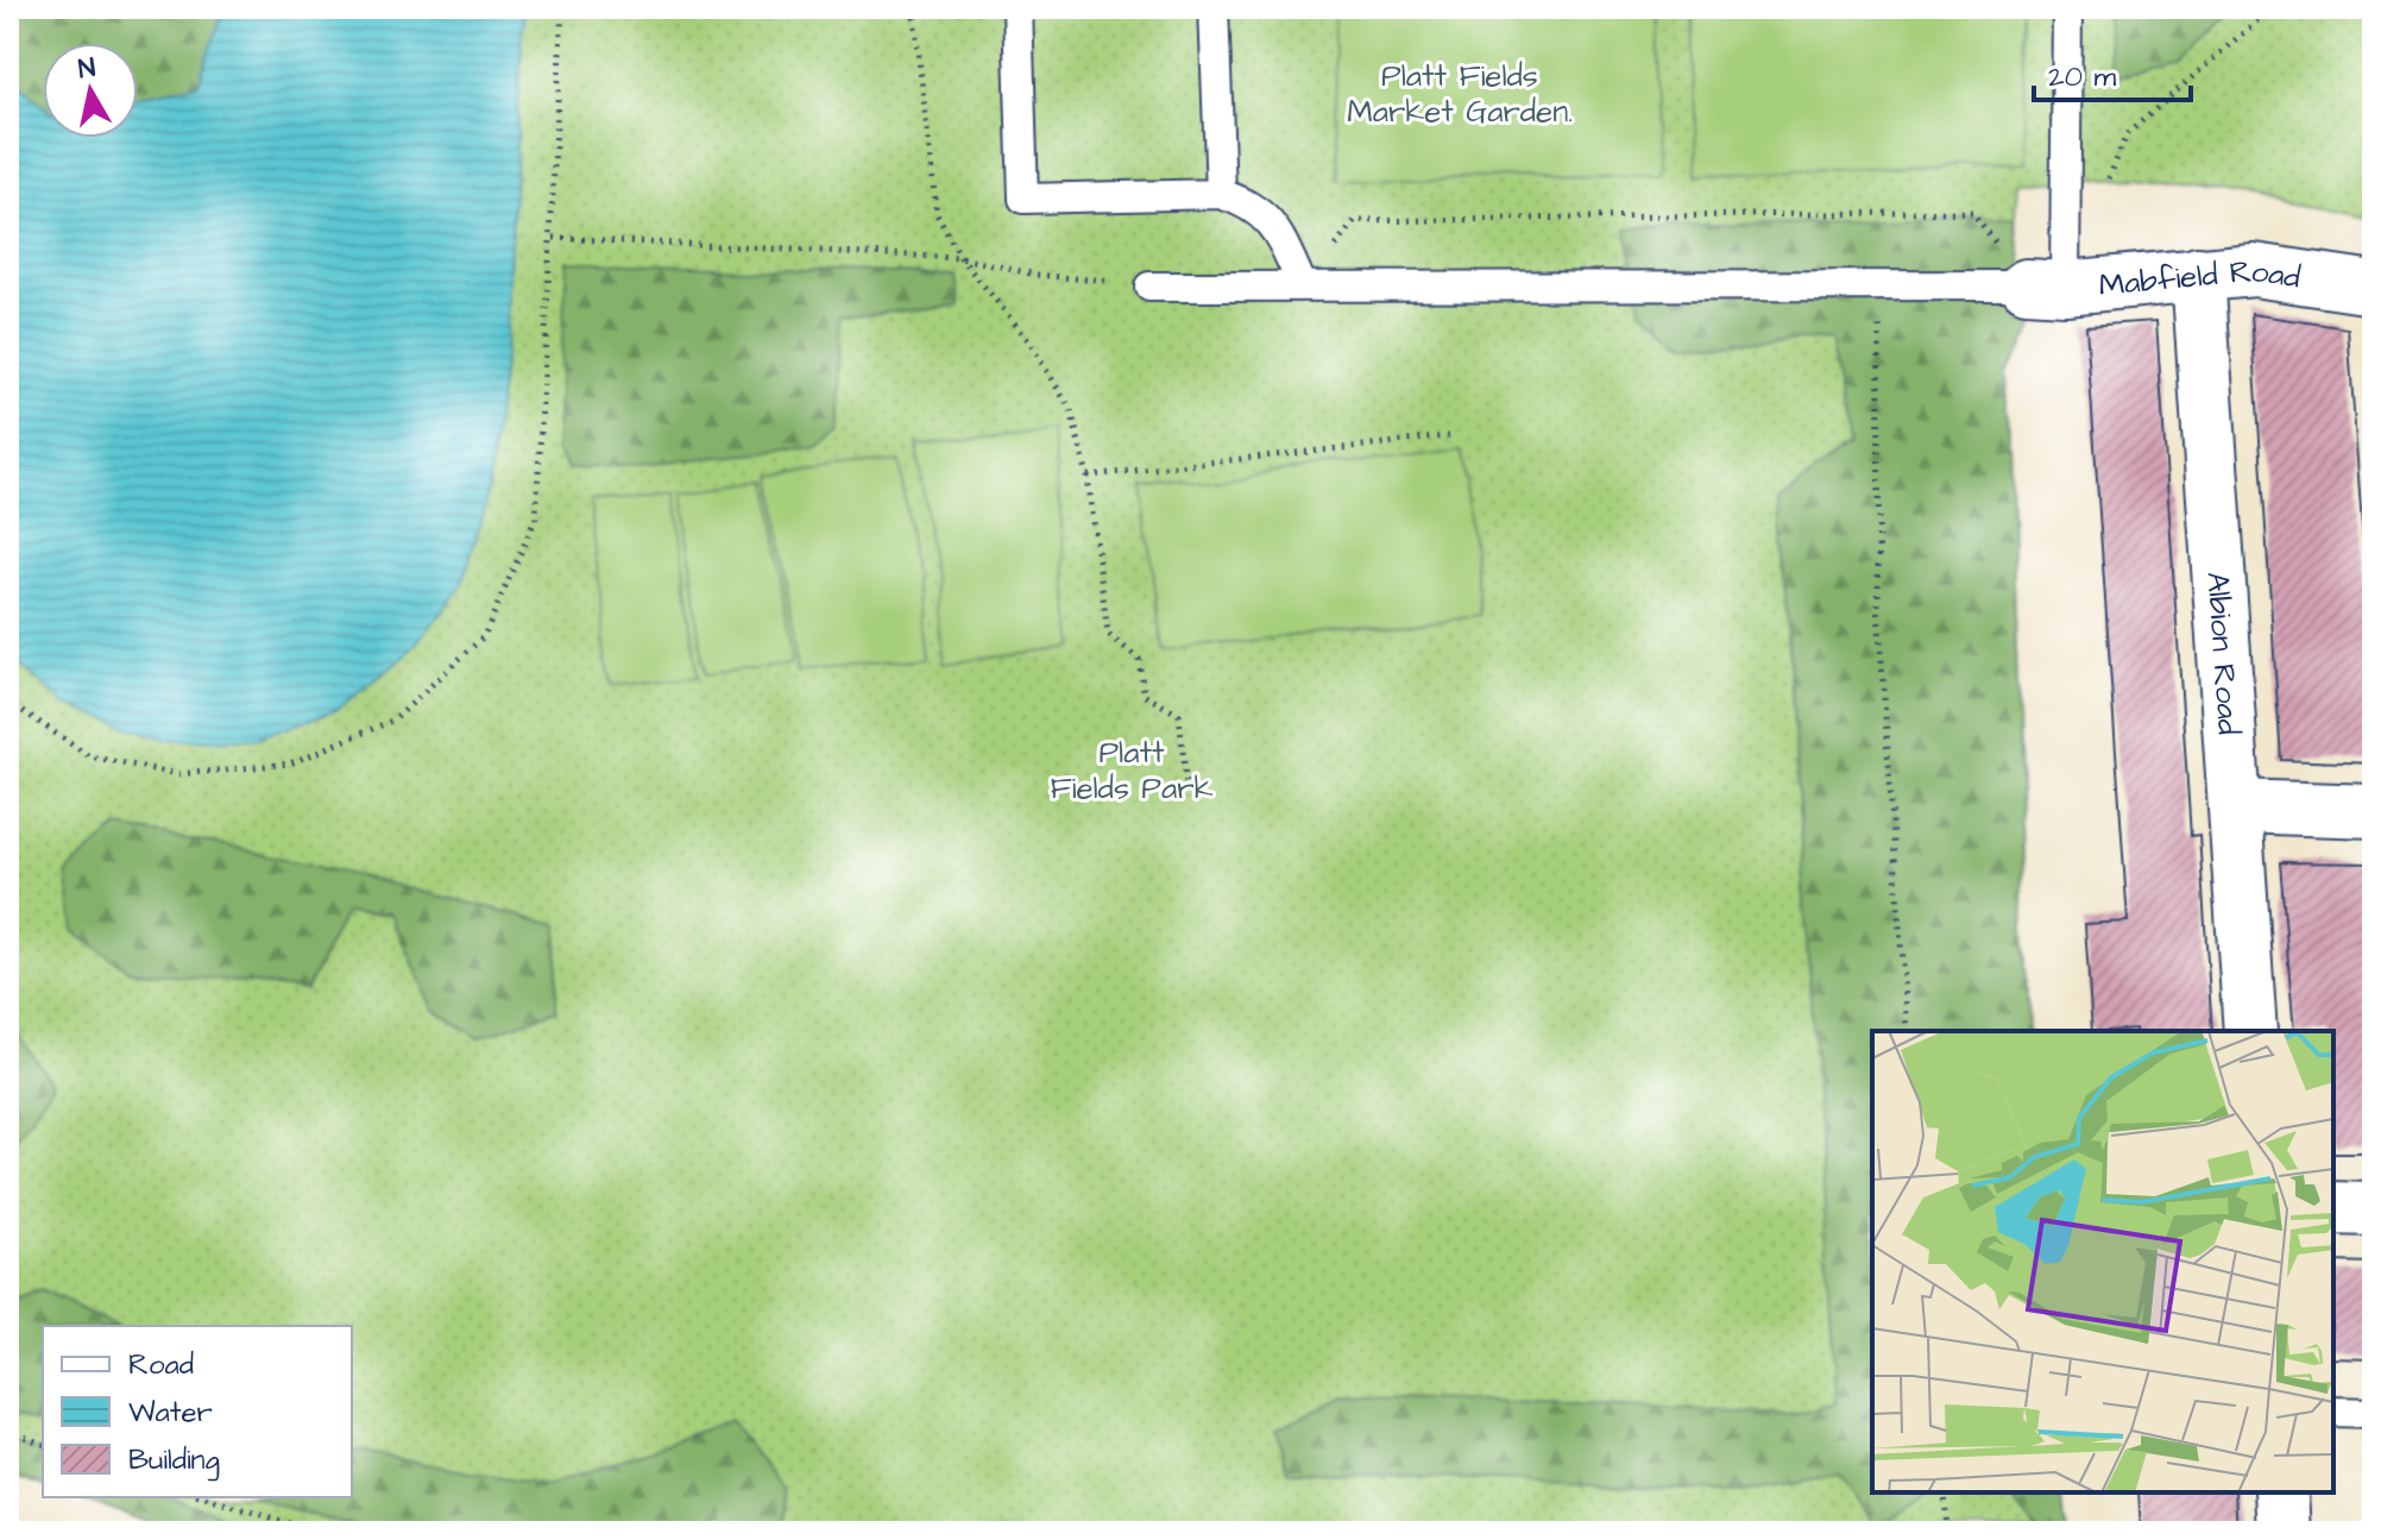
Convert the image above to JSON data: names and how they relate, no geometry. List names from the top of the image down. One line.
{"streets":{"street":["Mabfield Road","Albion Road"]},"crossings":[["Mabfield Road","Albion Road"]],"parks":["Platt Fields Market Garden.","Platt Fields Park"],"legend":["Road","Water","Building"],"scale_bar":"20 m","north":"top"}
